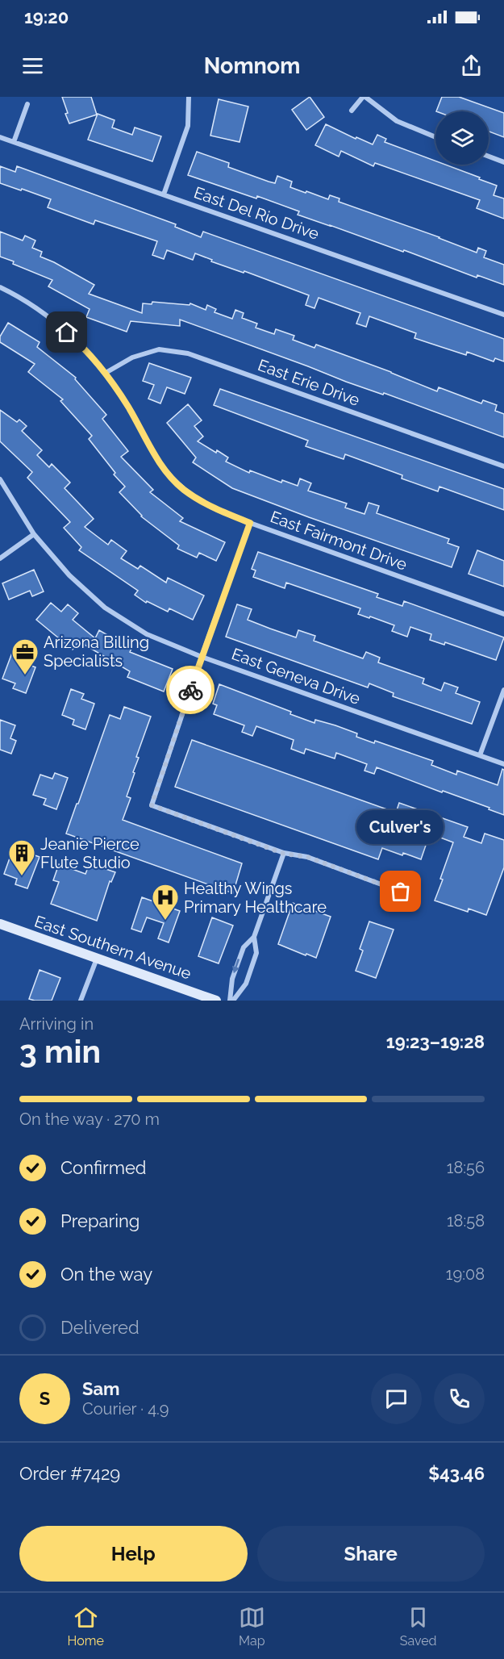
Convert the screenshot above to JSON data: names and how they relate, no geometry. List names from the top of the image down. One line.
{"streets":{"main road":["East Southern Avenue"],"street":["East Del Rio Drive","East Erie Drive","East Fairmont Drive","East Geneva Drive"]},"crossings":[["East Erie Drive","East Fairmont Drive"]],"places":{"office":["Arizona Billing Specialists"],"building":["Jeanie Pierce Flute Studio"],"other":["Culver's"],"hospital":["Healthy Wings Primary Healthcare"]},"page":{"status":"19:20","header":"Nomnom","bubble":"Culver's","heading":["3 min","Arriving in","19:23–19:28"],"panel":["Sam","Courier · 4.9","Order #7429","$43.46"],"bar":"On the way · 270 m","list":[["Confirmed","18:56"],["Preparing","18:58"],["On the way","19:08"],"Delivered"],"round":"S","buttons":["Help","Share"],"tabs":["Home","Map","Saved"]}}
